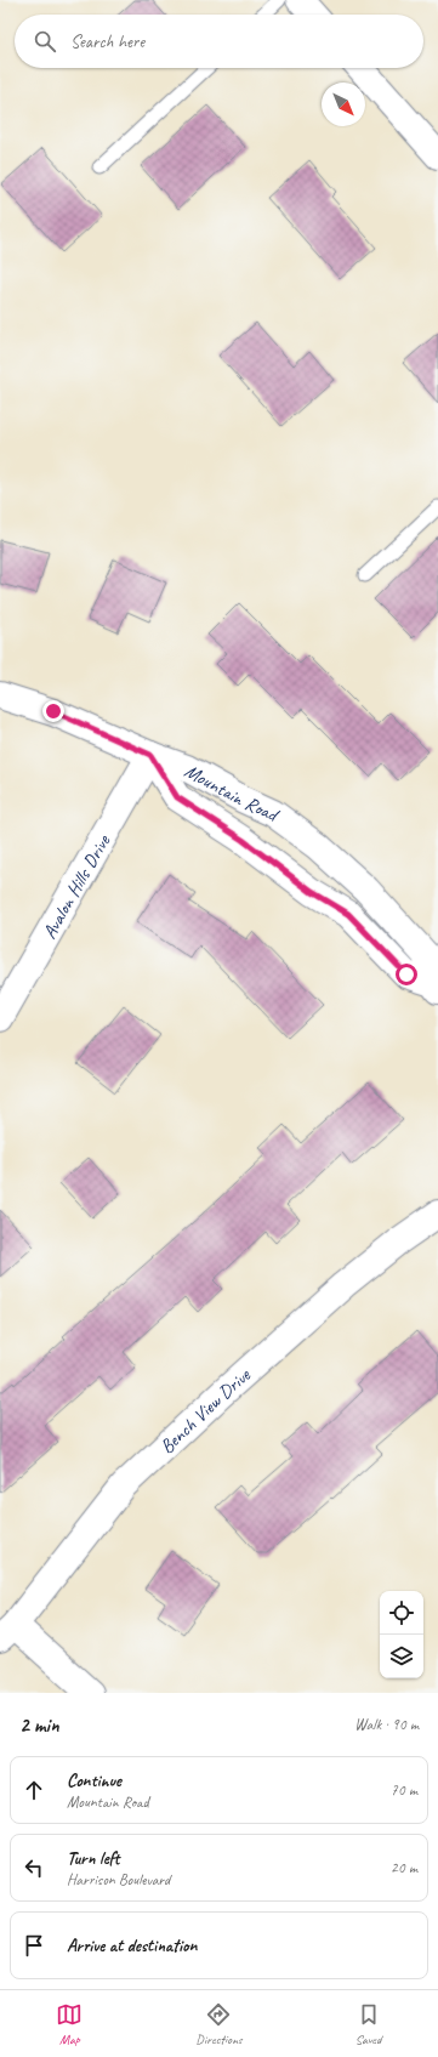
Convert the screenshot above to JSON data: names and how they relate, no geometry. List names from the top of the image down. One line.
{"streets":{"street":["Mountain Road","Avalon Hills Drive","Bench View Drive"]},"crossings":[["Mountain Road","Avalon Hills Drive"]],"north":"bottom right","page":{"search":"Search here","heading":["2 min","Walk · 90 m"],"list":[["Continue","Mountain Road","70 m"],["Turn left","Harrison Boulevard","20 m"],"Arrive at destination"],"nav":["Map","Directions","Saved"]}}
